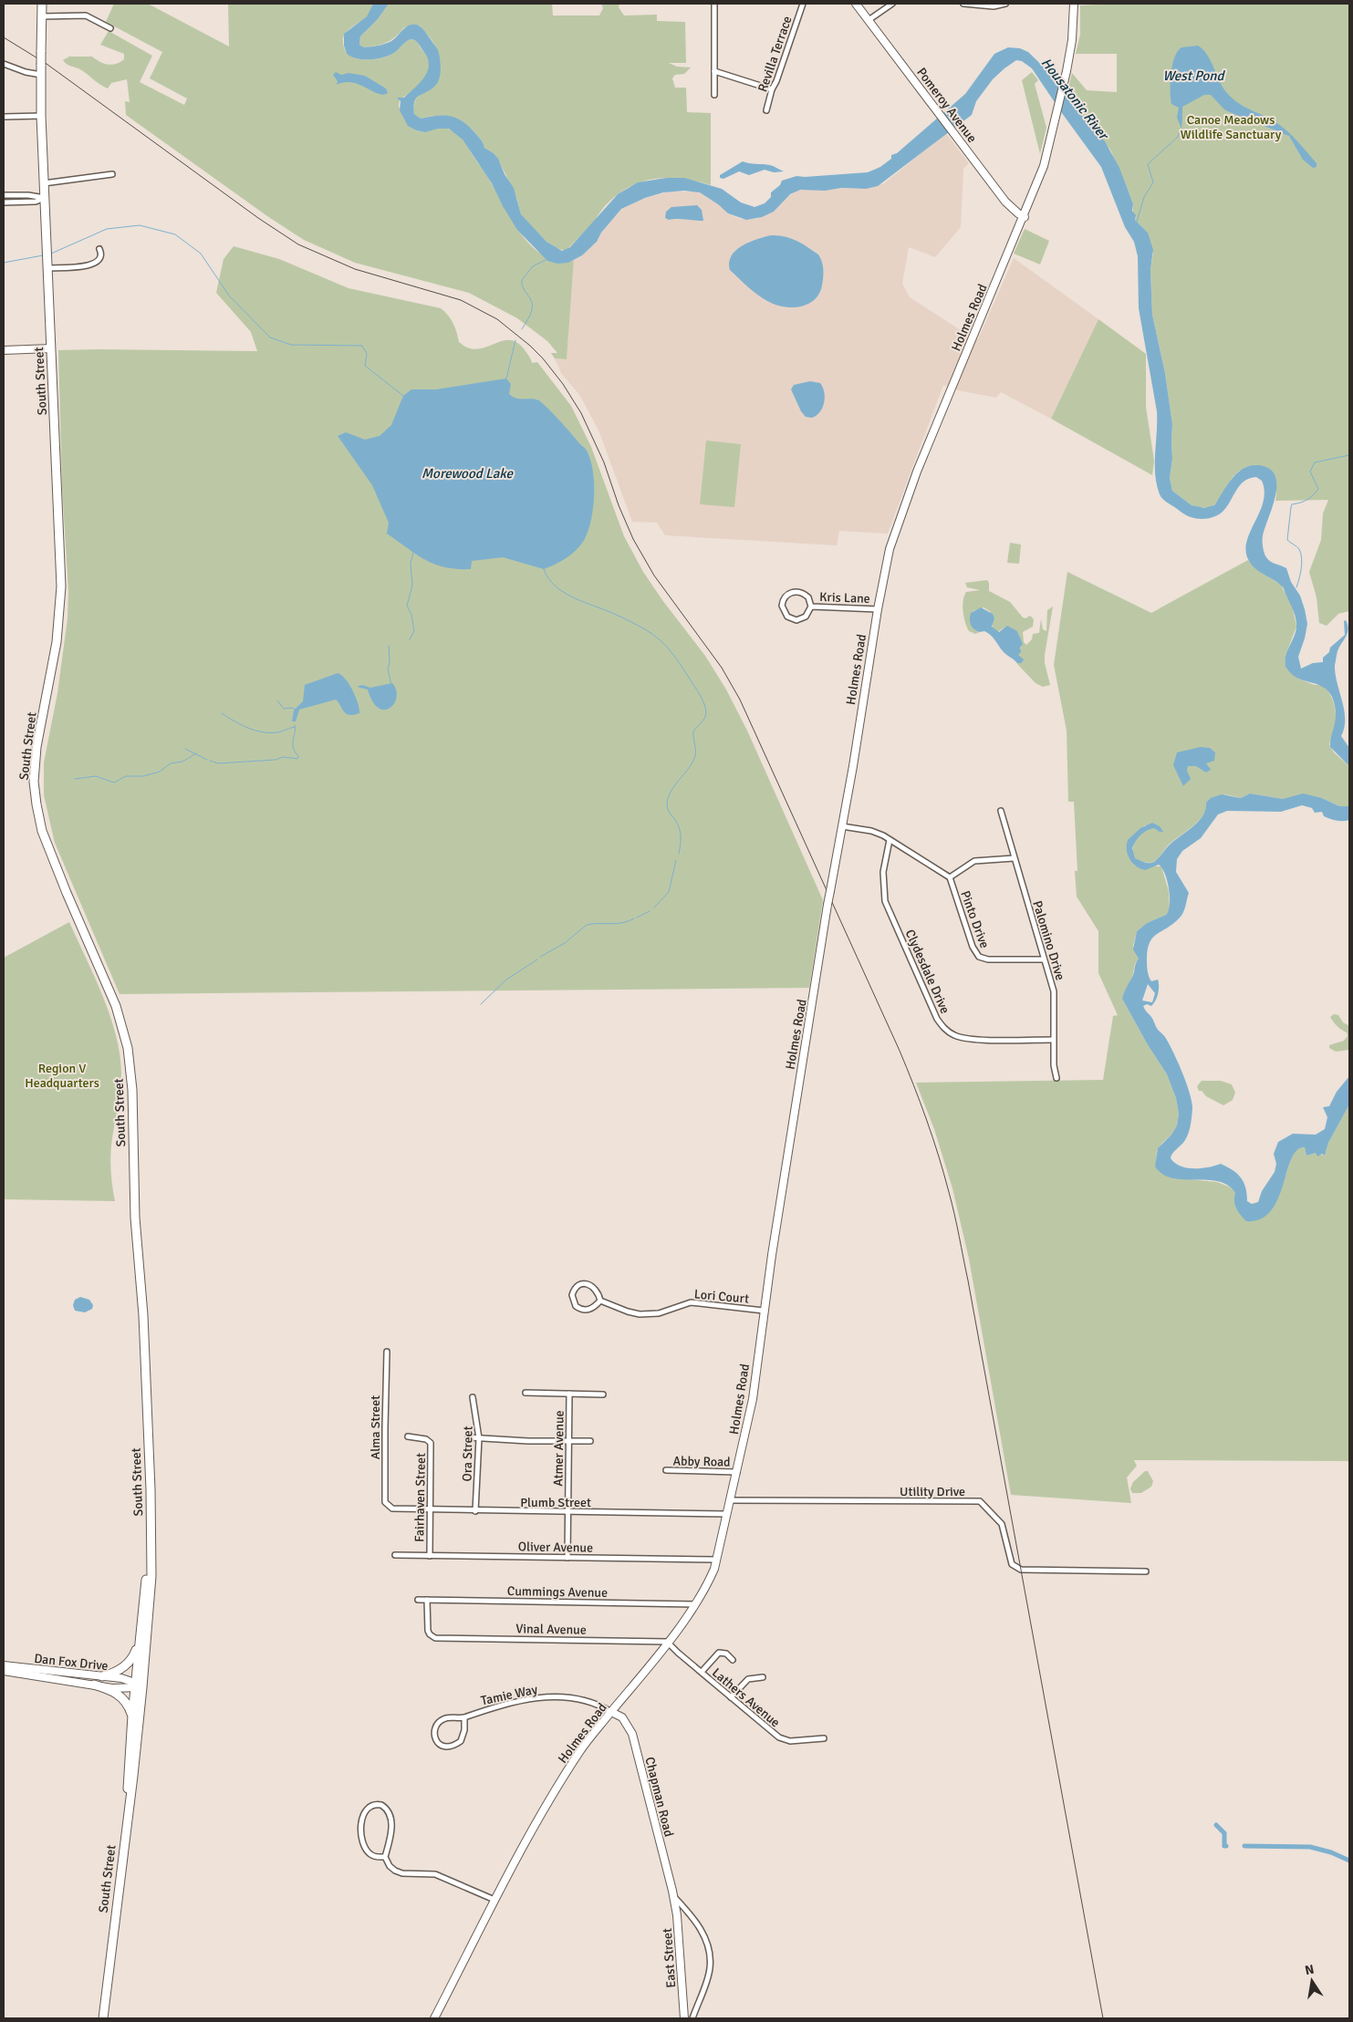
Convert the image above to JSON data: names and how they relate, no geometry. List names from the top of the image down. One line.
{"streets":{"highway":["South Street"],"street":["Revilla Terrace","Pomeroy Avenue","Holmes Road","Kris Lane","Pinto Drive","Palomino Drive","Clydesdale Drive","Lori Court","Alma Street","Atmer Avenue","Ora Street","Abby Road","Utility Drive","Fairhaven Street","Plumb Street","Oliver Avenue","Cummings Avenue","Vinal Avenue","Dan Fox Drive","Tamie Way","Lathers Avenue","Chapman Road","East Street"]},"crossings":[["Pomeroy Avenue","Holmes Road"],["Holmes Road","Kris Lane"],["Holmes Road","Lori Court"],["Holmes Road","Abby Road"],["Holmes Road","Utility Drive"],["Holmes Road","Plumb Street"],["Holmes Road","Oliver Avenue"],["Holmes Road","Cummings Avenue"],["Holmes Road","Vinal Avenue"],["Holmes Road","Tamie Way"],["Holmes Road","Lathers Avenue"],["Holmes Road","Chapman Road"],["South Street","Dan Fox Drive"],["Pinto Drive","Palomino Drive"],["Palomino Drive","Clydesdale Drive"],["Alma Street","Plumb Street"],["Atmer Avenue","Plumb Street"],["Atmer Avenue","Oliver Avenue"],["Ora Street","Plumb Street"],["Fairhaven Street","Plumb Street"],["Fairhaven Street","Oliver Avenue"],["Cummings Avenue","Vinal Avenue"],["Vinal Avenue","Lathers Avenue"],["Tamie Way","Chapman Road"],["Chapman Road","East Street"]],"water":["West Pond","Housatonic River","Morewood Lake"],"parks":["Canoe Meadows Wildlife Sanctuary","Region V Headquarters"],"north":"top"}
